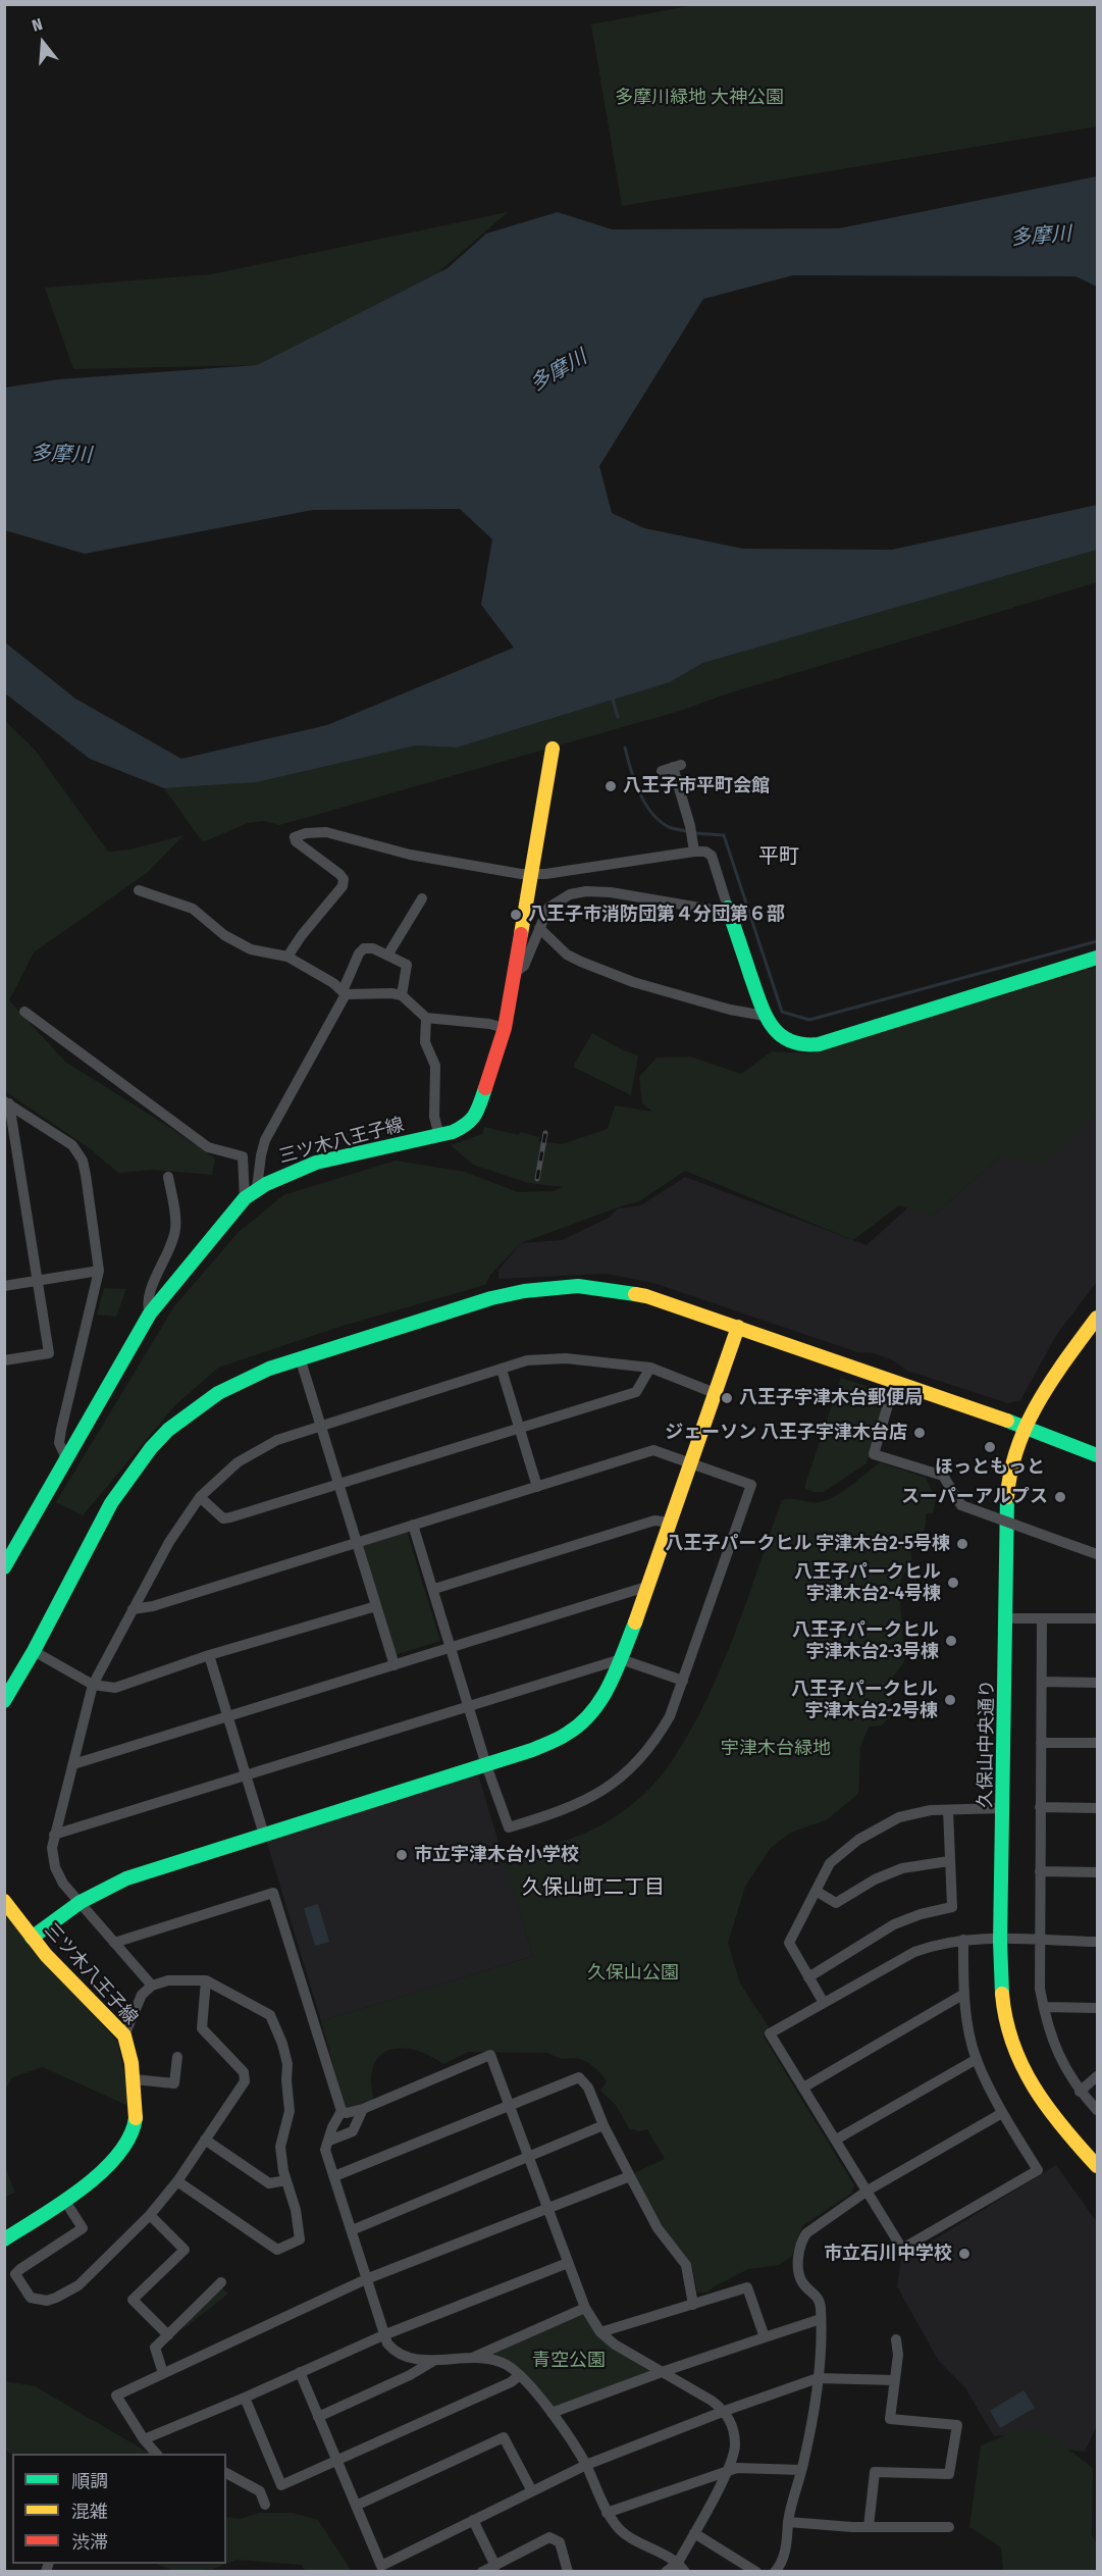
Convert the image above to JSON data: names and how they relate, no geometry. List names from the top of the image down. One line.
{"streets":{"street":["三ツ木八王子線","久保山中央通り"]},"districts":["平町","久保山町二丁目"],"water":["多摩川"],"parks":["多摩川緑地 大神公園","宇津木台緑地","久保山公園","青空公園"],"places":["八王子市平町会館","八王子市消防団第４分団第６部","八王子宇津木台郵便局","ジェーソン 八王子宇津木台店","ほっともっと","スーパーアルプス","八王子パークヒル 宇津木台2-5号棟","八王子パークヒル 宇津木台2-4号棟","八王子パークヒル 宇津木台2-3号棟","八王子パークヒル 宇津木台2-2号棟","市立宇津木台小学校","市立石川中学校"],"legend":["順調","混雑","渋滞"],"north":"top"}
